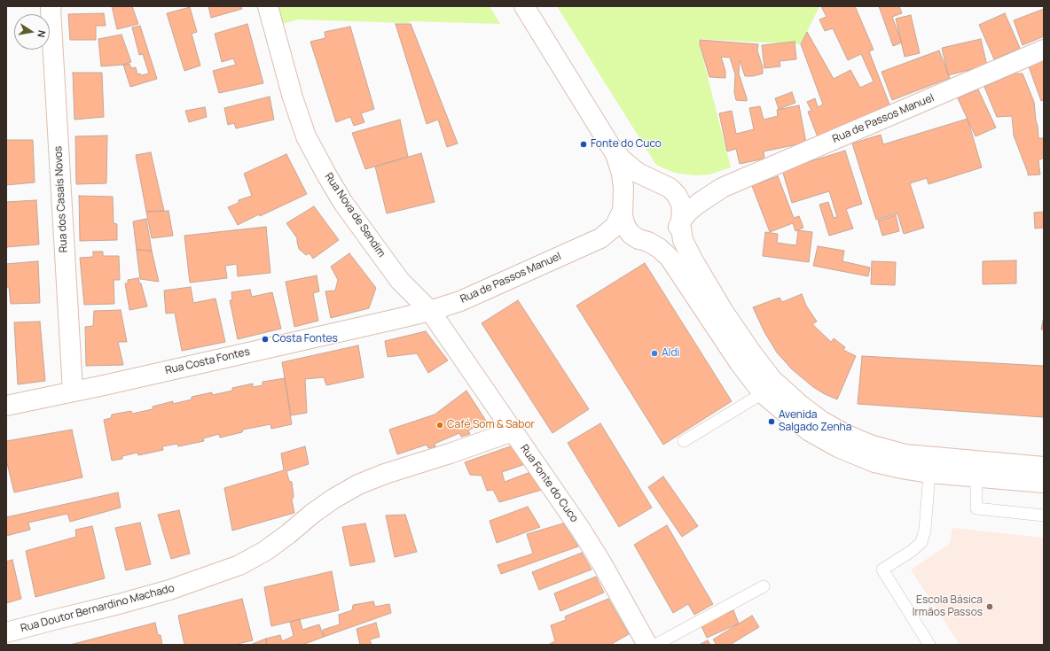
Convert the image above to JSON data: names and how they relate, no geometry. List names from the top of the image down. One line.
{"streets":{"street":["Rua de Passos Manuel","Rua dos Casais Novos","Rua Nova de Sendim","Rua Costa Fontes","Rua Fonte do Cuco","Rua Doutor Bernardino Machado"]},"crossings":[["Rua de Passos Manuel","Rua Nova de Sendim"],["Rua de Passos Manuel","Rua Costa Fontes"],["Rua de Passos Manuel","Rua Fonte do Cuco"],["Rua dos Casais Novos","Rua Costa Fontes"],["Rua Nova de Sendim","Rua Costa Fontes"],["Rua Nova de Sendim","Rua Fonte do Cuco"],["Rua Costa Fontes","Rua Fonte do Cuco"],["Rua Fonte do Cuco","Rua Doutor Bernardino Machado"]],"places":["Fonte do Cuco","Costa Fontes","Aldi","Avenida Salgado Zenha","Café Som & Sabor","Escola Básica Irmãos Passos"],"north":"right"}
